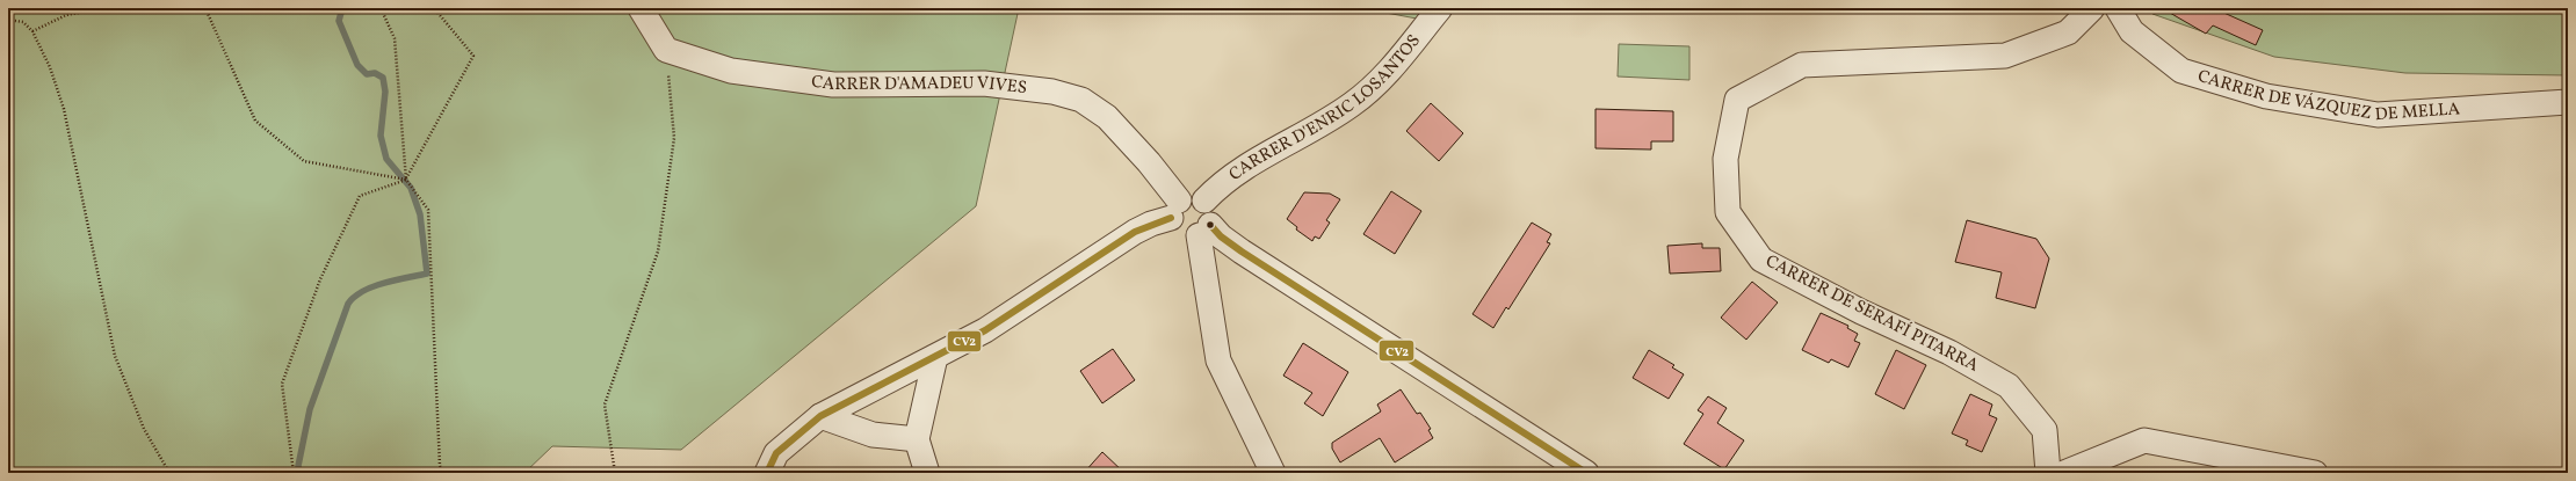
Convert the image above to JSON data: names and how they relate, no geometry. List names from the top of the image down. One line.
{"streets":{"street":["CARRER D'AMADEU VIVES","CARRER DE VÁZQUEZ DE MELLA","CARRER D'ENRIC LOSANTOS","CARRER DE SERAFÍ PITARRA"]},"crossings":[["CARRER D'AMADEU VIVES","CARRER D'ENRIC LOSANTOS"]],"lines":["transit line CV2"]}
